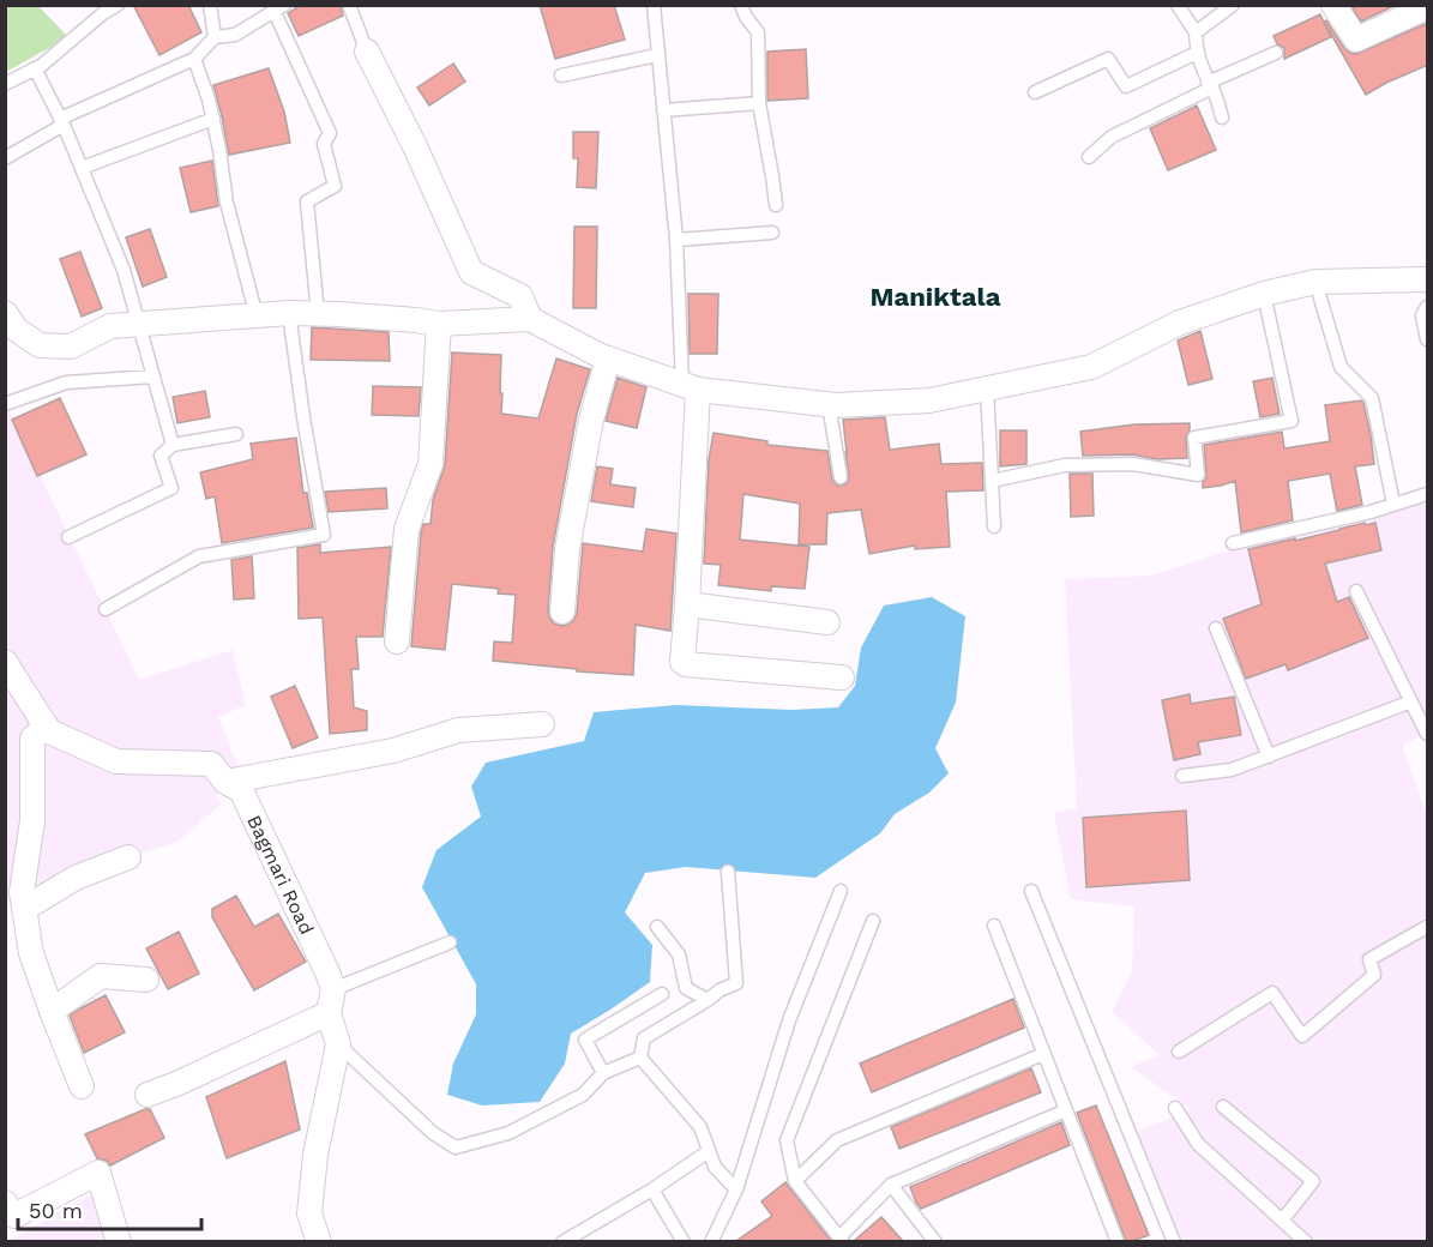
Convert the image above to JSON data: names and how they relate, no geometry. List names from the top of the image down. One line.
{"streets":{"street":["Bagmari Road"]},"districts":["Maniktala"],"scale_bar":"50 m"}
